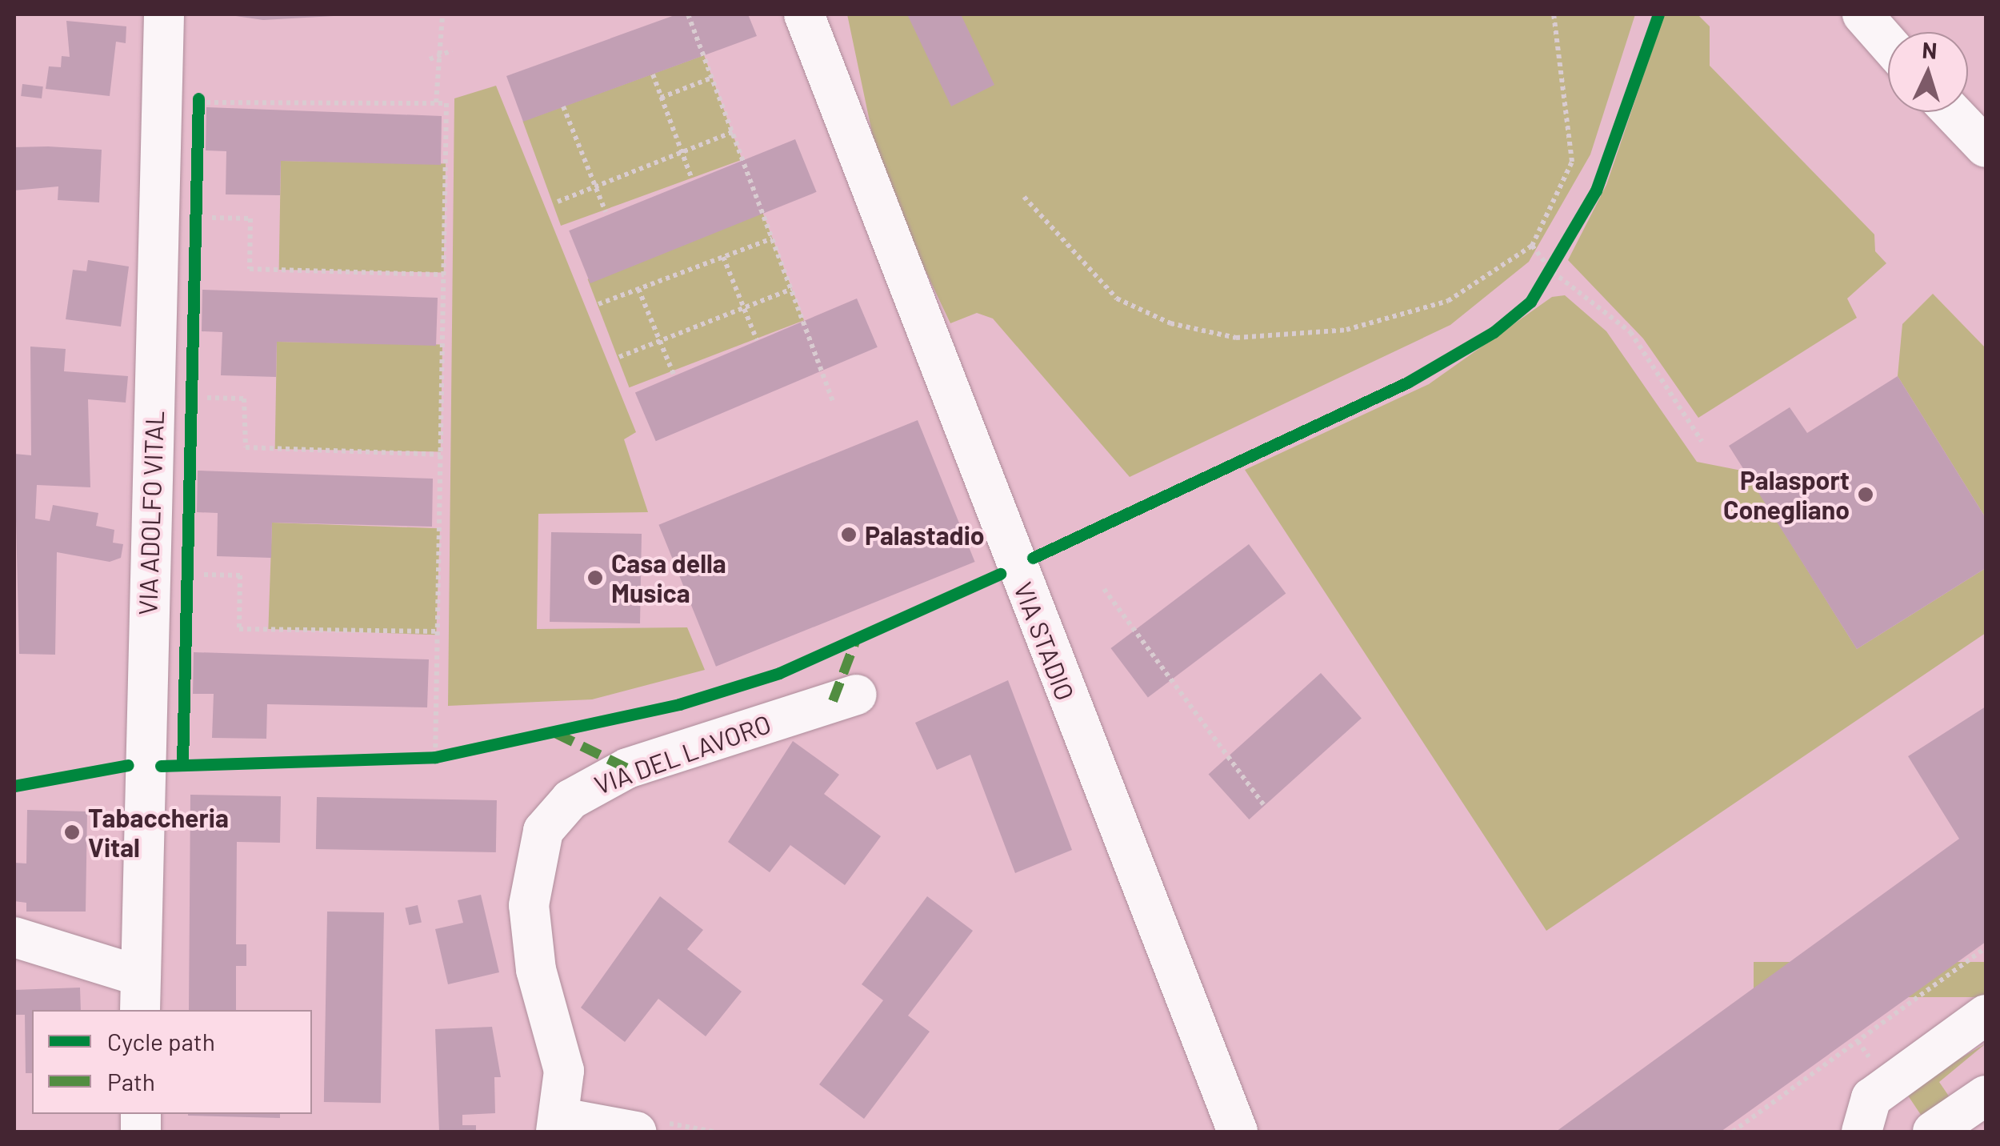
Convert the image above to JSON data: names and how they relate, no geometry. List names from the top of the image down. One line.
{"streets":{"street":["VIA ADOLFO VITAL","VIA STADIO","VIA DEL LAVORO"]},"places":["Palasport Conegliano","Palastadio","Casa della Musica","Tabaccheria Vital"],"legend":["Cycle path","Path"],"north":"top"}
